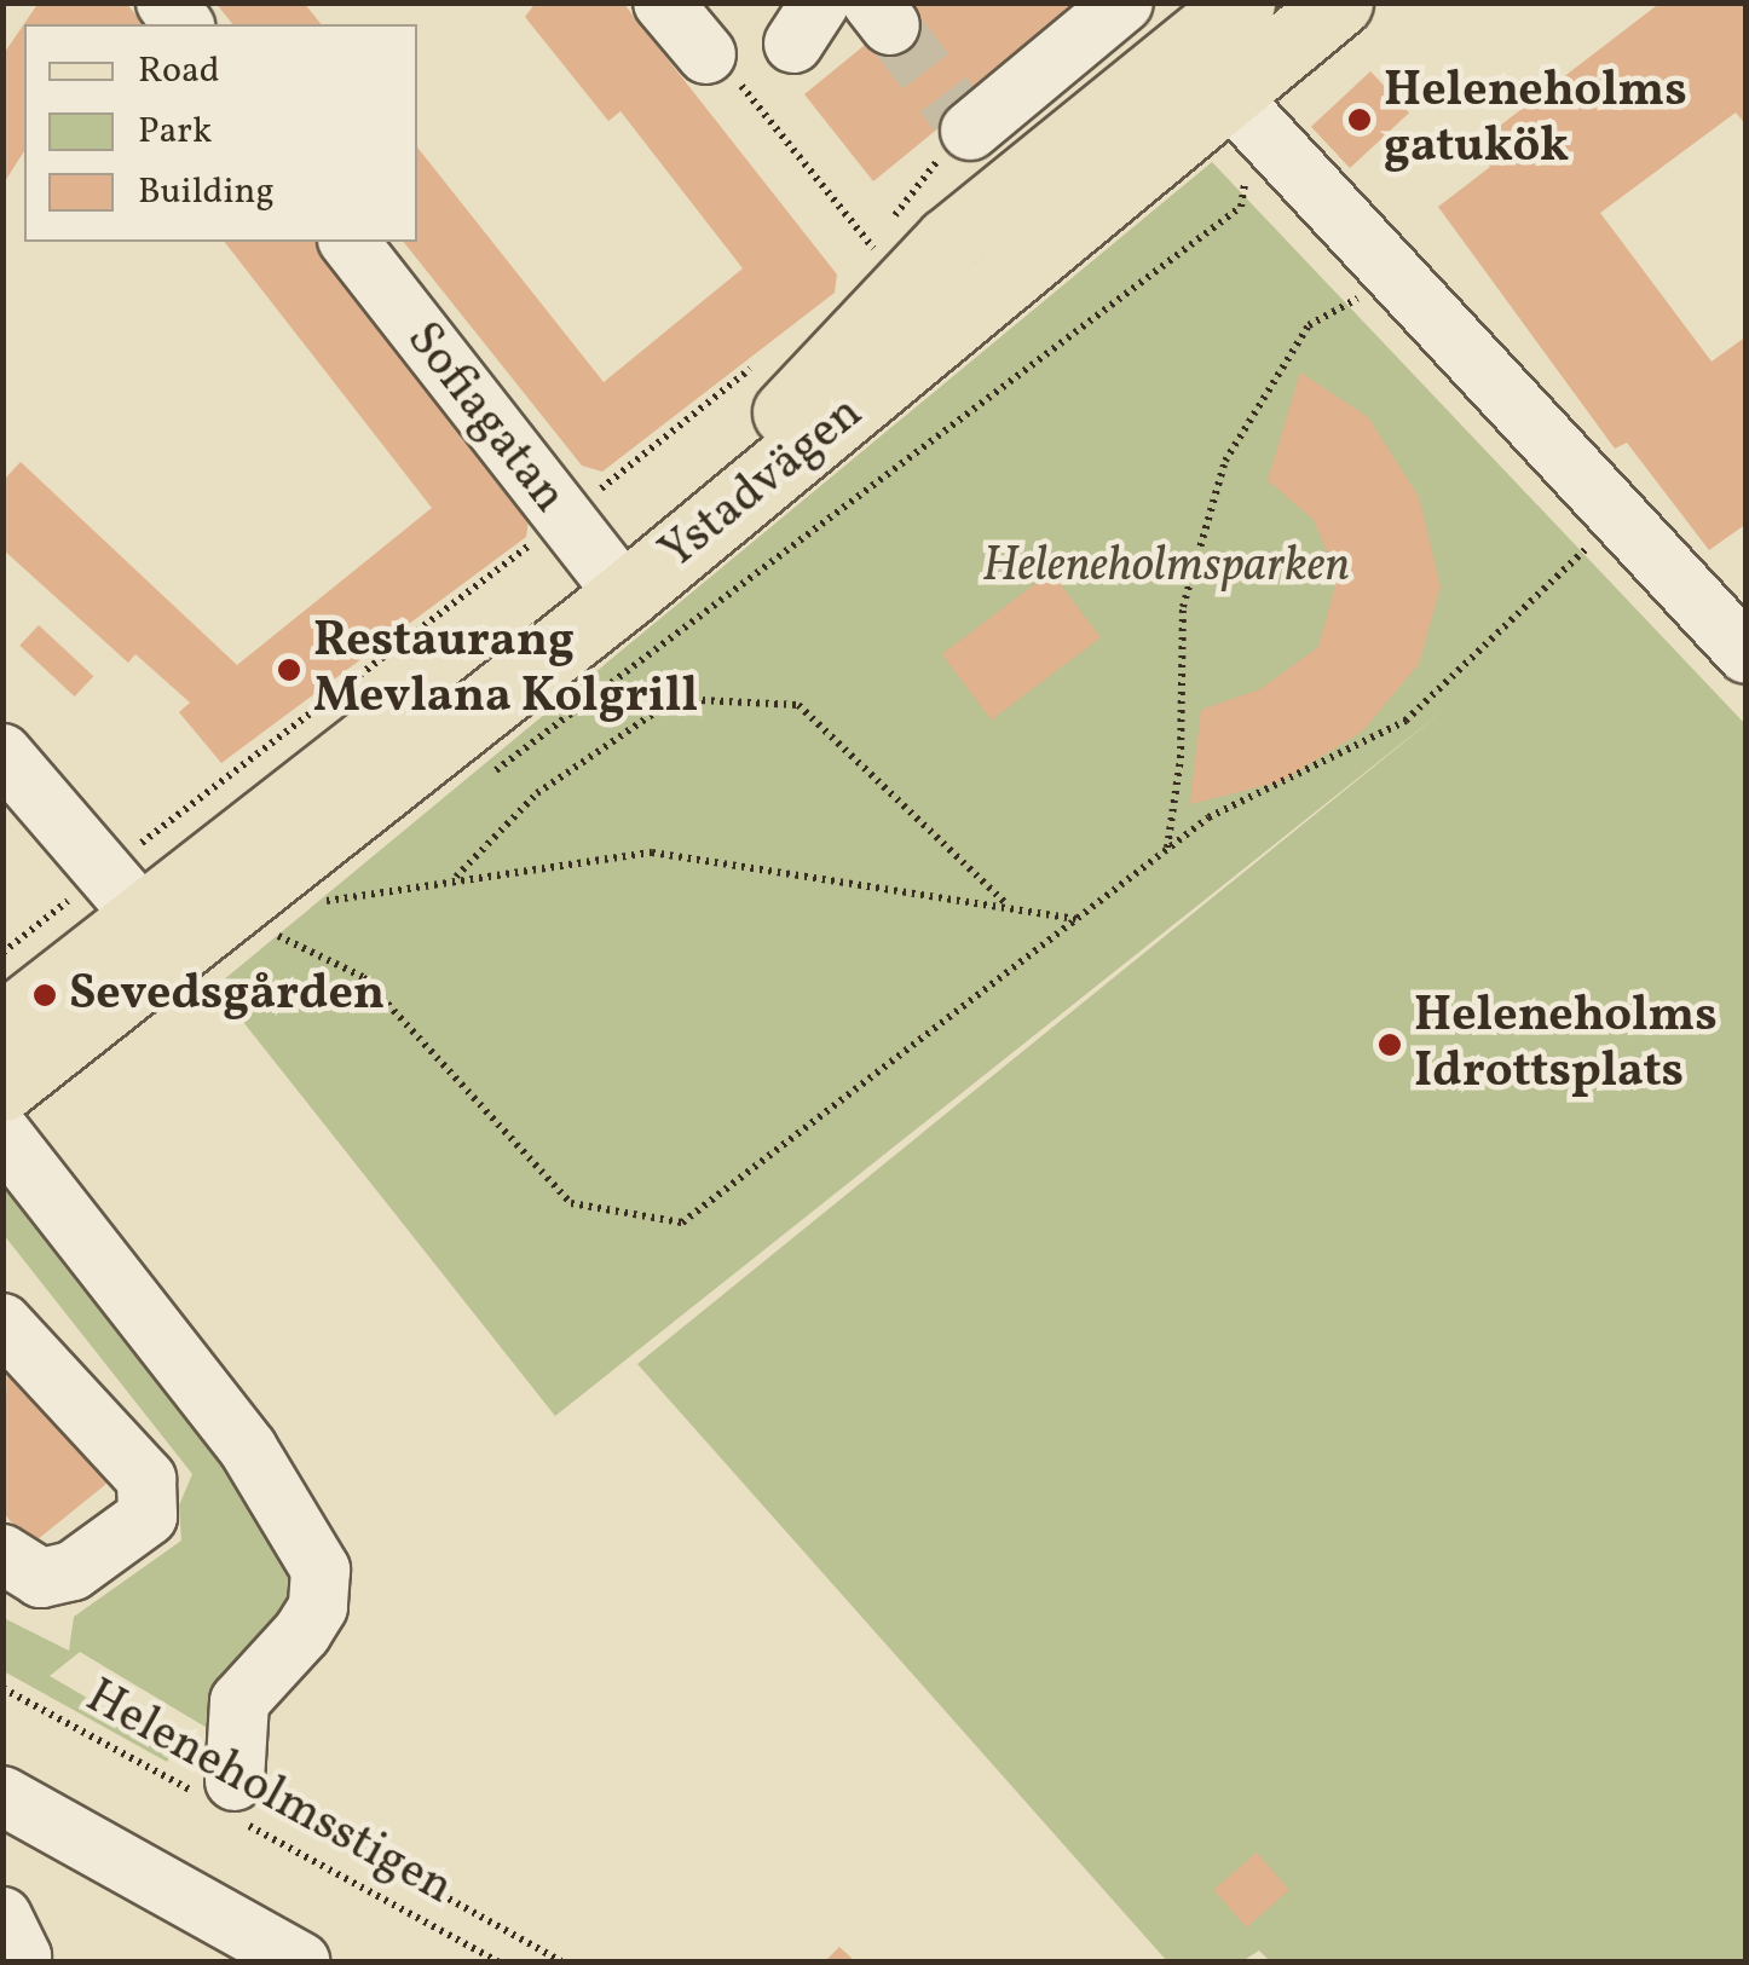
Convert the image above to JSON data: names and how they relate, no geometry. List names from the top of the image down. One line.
{"streets":{"main road":["Ystadvägen"],"street":["Sofiagatan"],"path":["Heleneholmsstigen"]},"crossings":[["Sofiagatan","Ystadvägen"]],"parks":["Heleneholmsparken"],"places":["Heleneholms gatukök","Restaurang Mevlana Kolgrill","Sevedsgården","Heleneholms Idrottsplats"],"legend":["Road","Park","Building"]}
